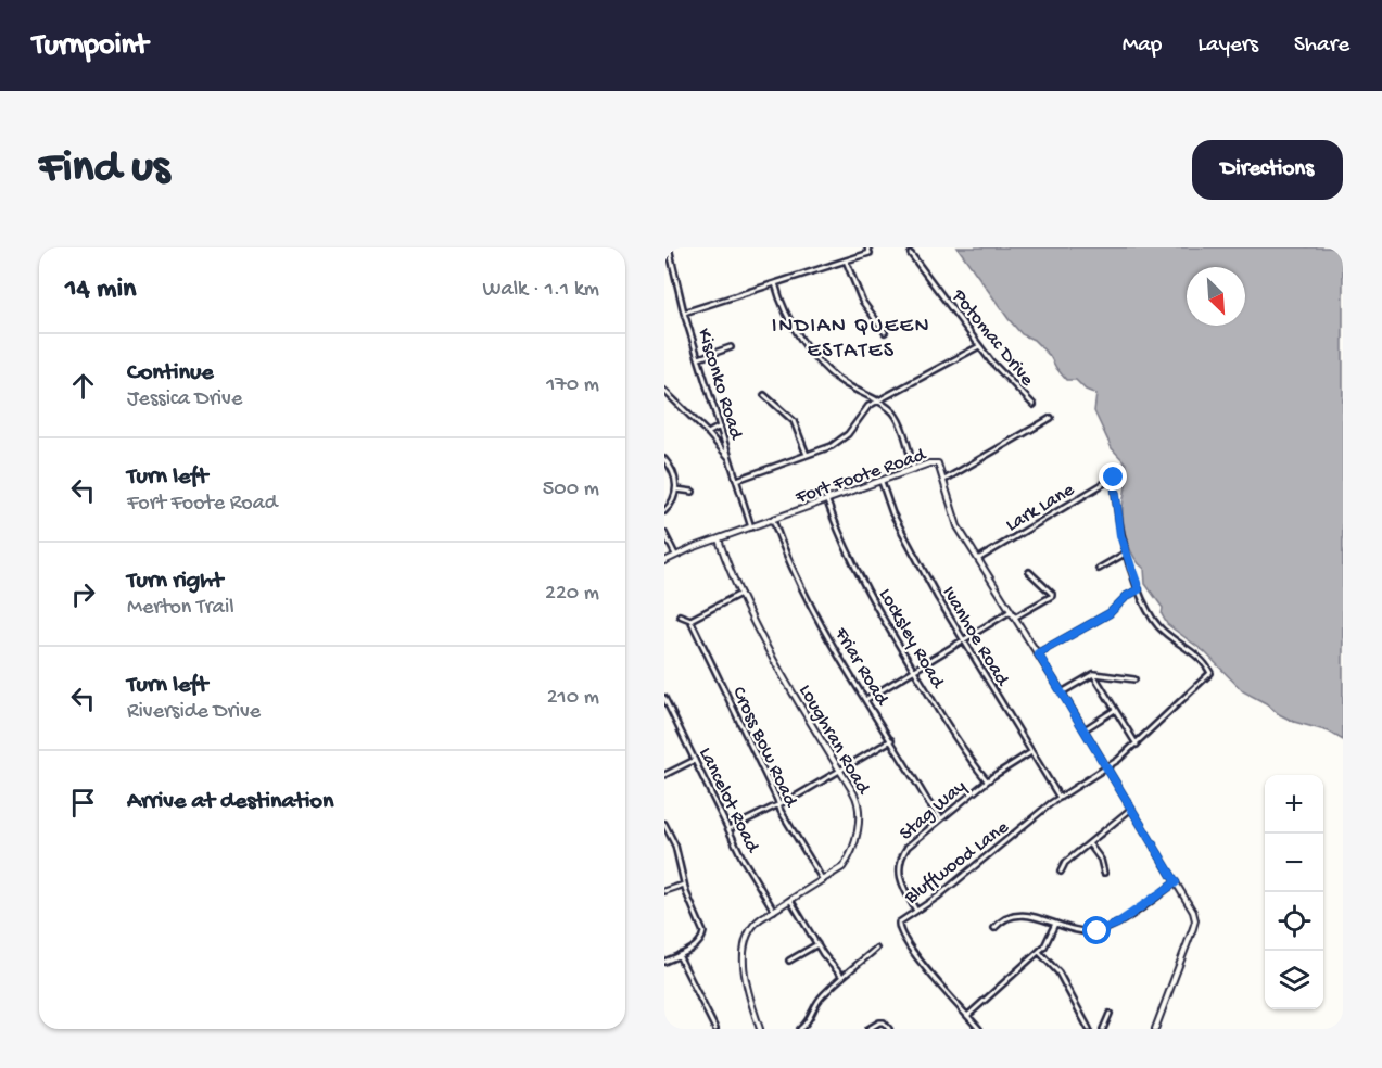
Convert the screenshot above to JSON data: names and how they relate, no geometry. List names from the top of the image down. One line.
{"streets":{"street":["Potomac Drive","Kisconko Road","Fort Foote Road","Lark Lane","Ivanhoe Road","Locksley Road","Friar Road","Loughran Road","Cross Bow Road","Lancelot Road","Stag Way","Bluffwood Lane"]},"crossings":[["Kisconko Road","Fort Foote Road"],["Fort Foote Road","Lark Lane"],["Fort Foote Road","Ivanhoe Road"],["Fort Foote Road","Locksley Road"],["Fort Foote Road","Friar Road"],["Fort Foote Road","Loughran Road"],["Fort Foote Road","Bluffwood Lane"],["Ivanhoe Road","Stag Way"],["Ivanhoe Road","Bluffwood Lane"],["Locksley Road","Stag Way"],["Friar Road","Stag Way"],["Loughran Road","Cross Bow Road"],["Loughran Road","Lancelot Road"],["Stag Way","Bluffwood Lane"]],"districts":["INDIAN QUEEN ESTATES"],"north":"bottom right","page":{"header":"Turnpoint","nav":["Map","Layers","Share"],"buttons":"Directions","title":"Find us","heading":["14 min","Walk · 1.1 km"],"list":[["Continue","Jessica Drive","170 m"],["Turn left","Fort Foote Road","500 m"],["Turn right","Merton Trail","220 m"],["Turn left","Riverside Drive","210 m"],"Arrive at destination"],"map_buttons":["+","−"]}}
